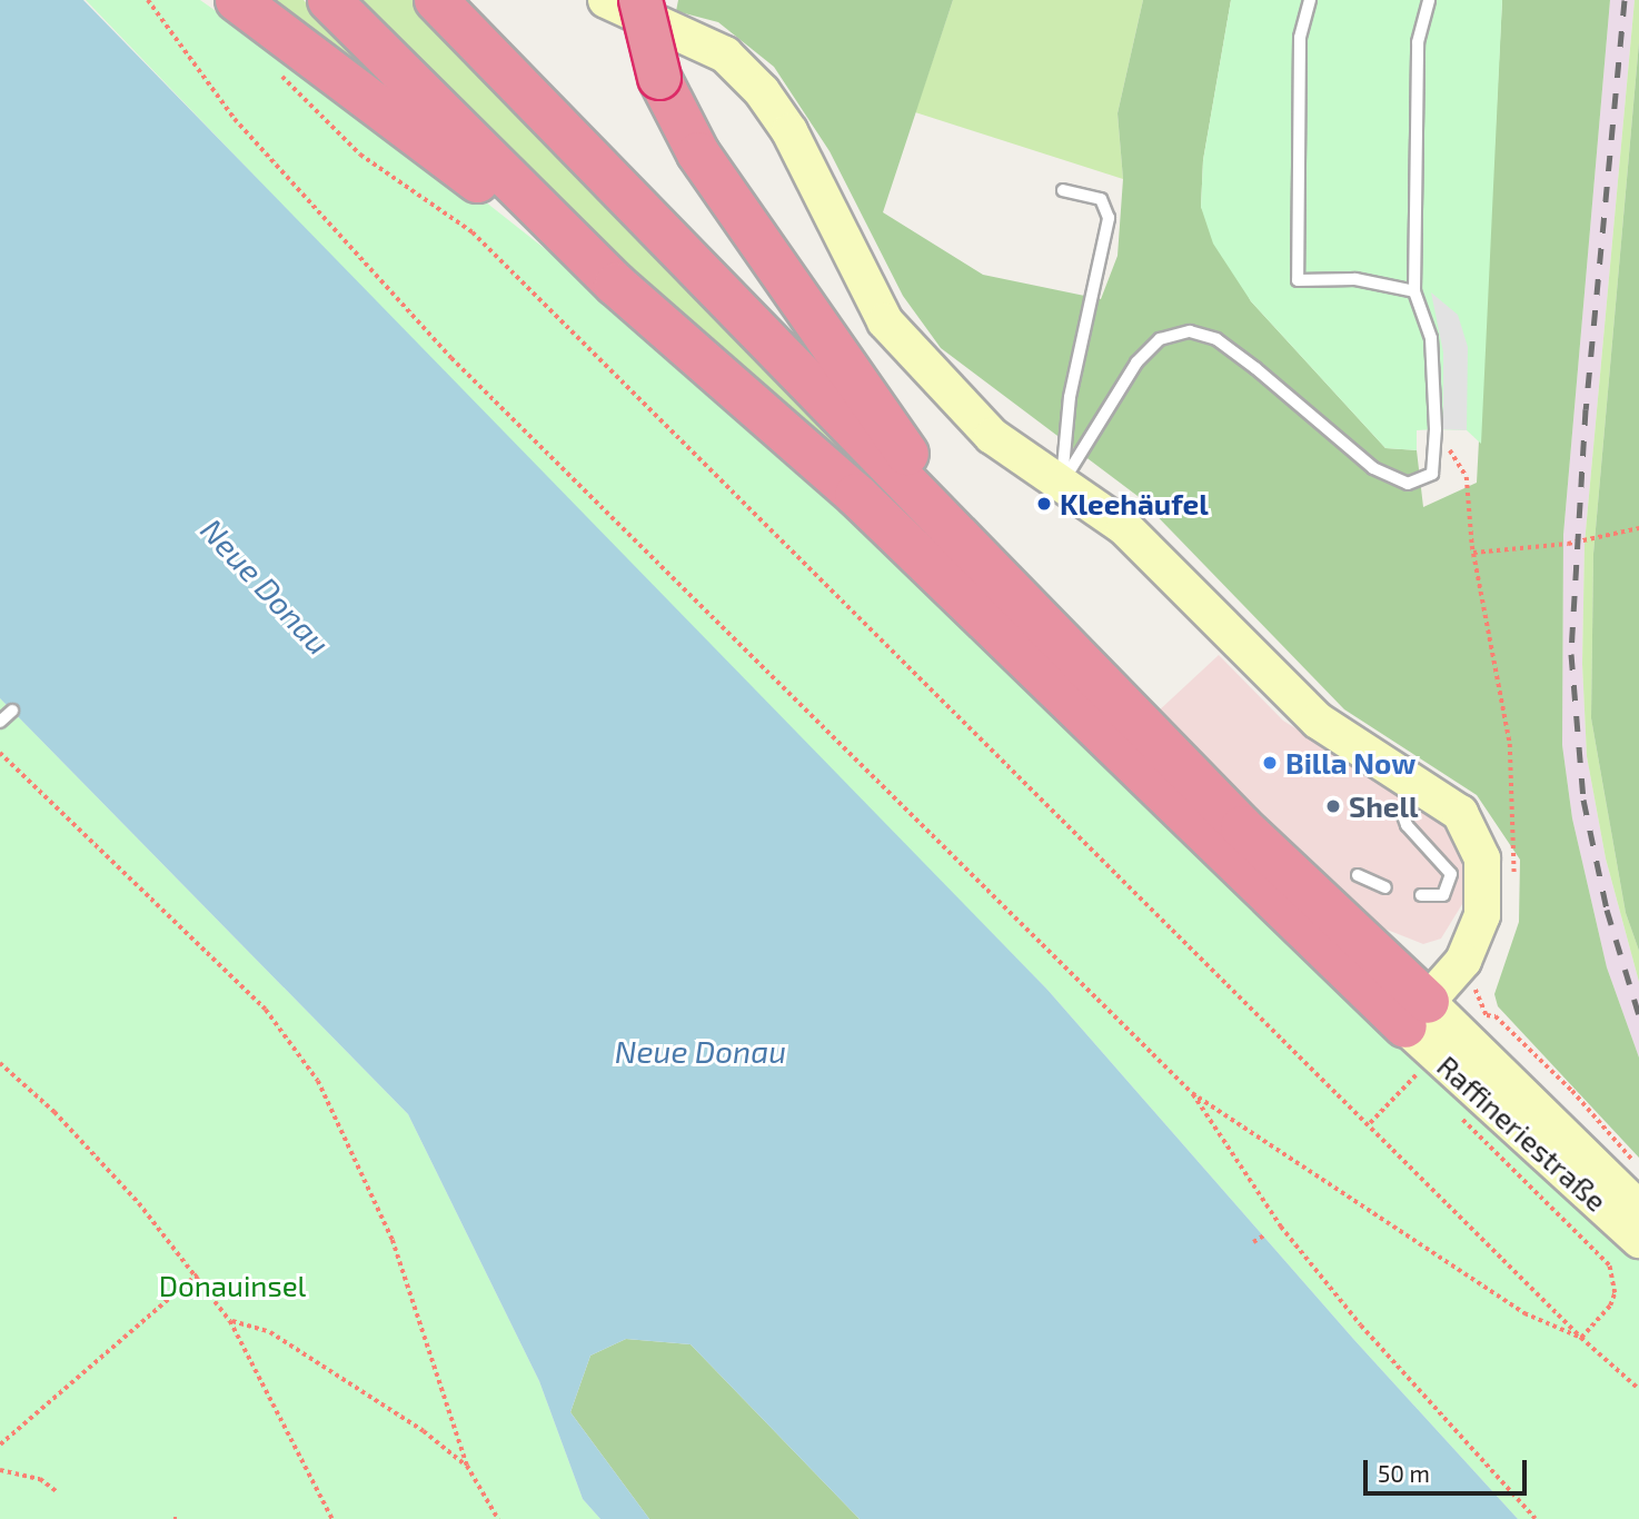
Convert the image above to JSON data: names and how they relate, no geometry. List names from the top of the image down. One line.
{"streets":{"street":["Raffineriestraße"]},"water":["Neue Donau"],"parks":["Donauinsel"],"places":["Kleehäufel","Billa Now","Shell"],"scale_bar":"50 m"}
